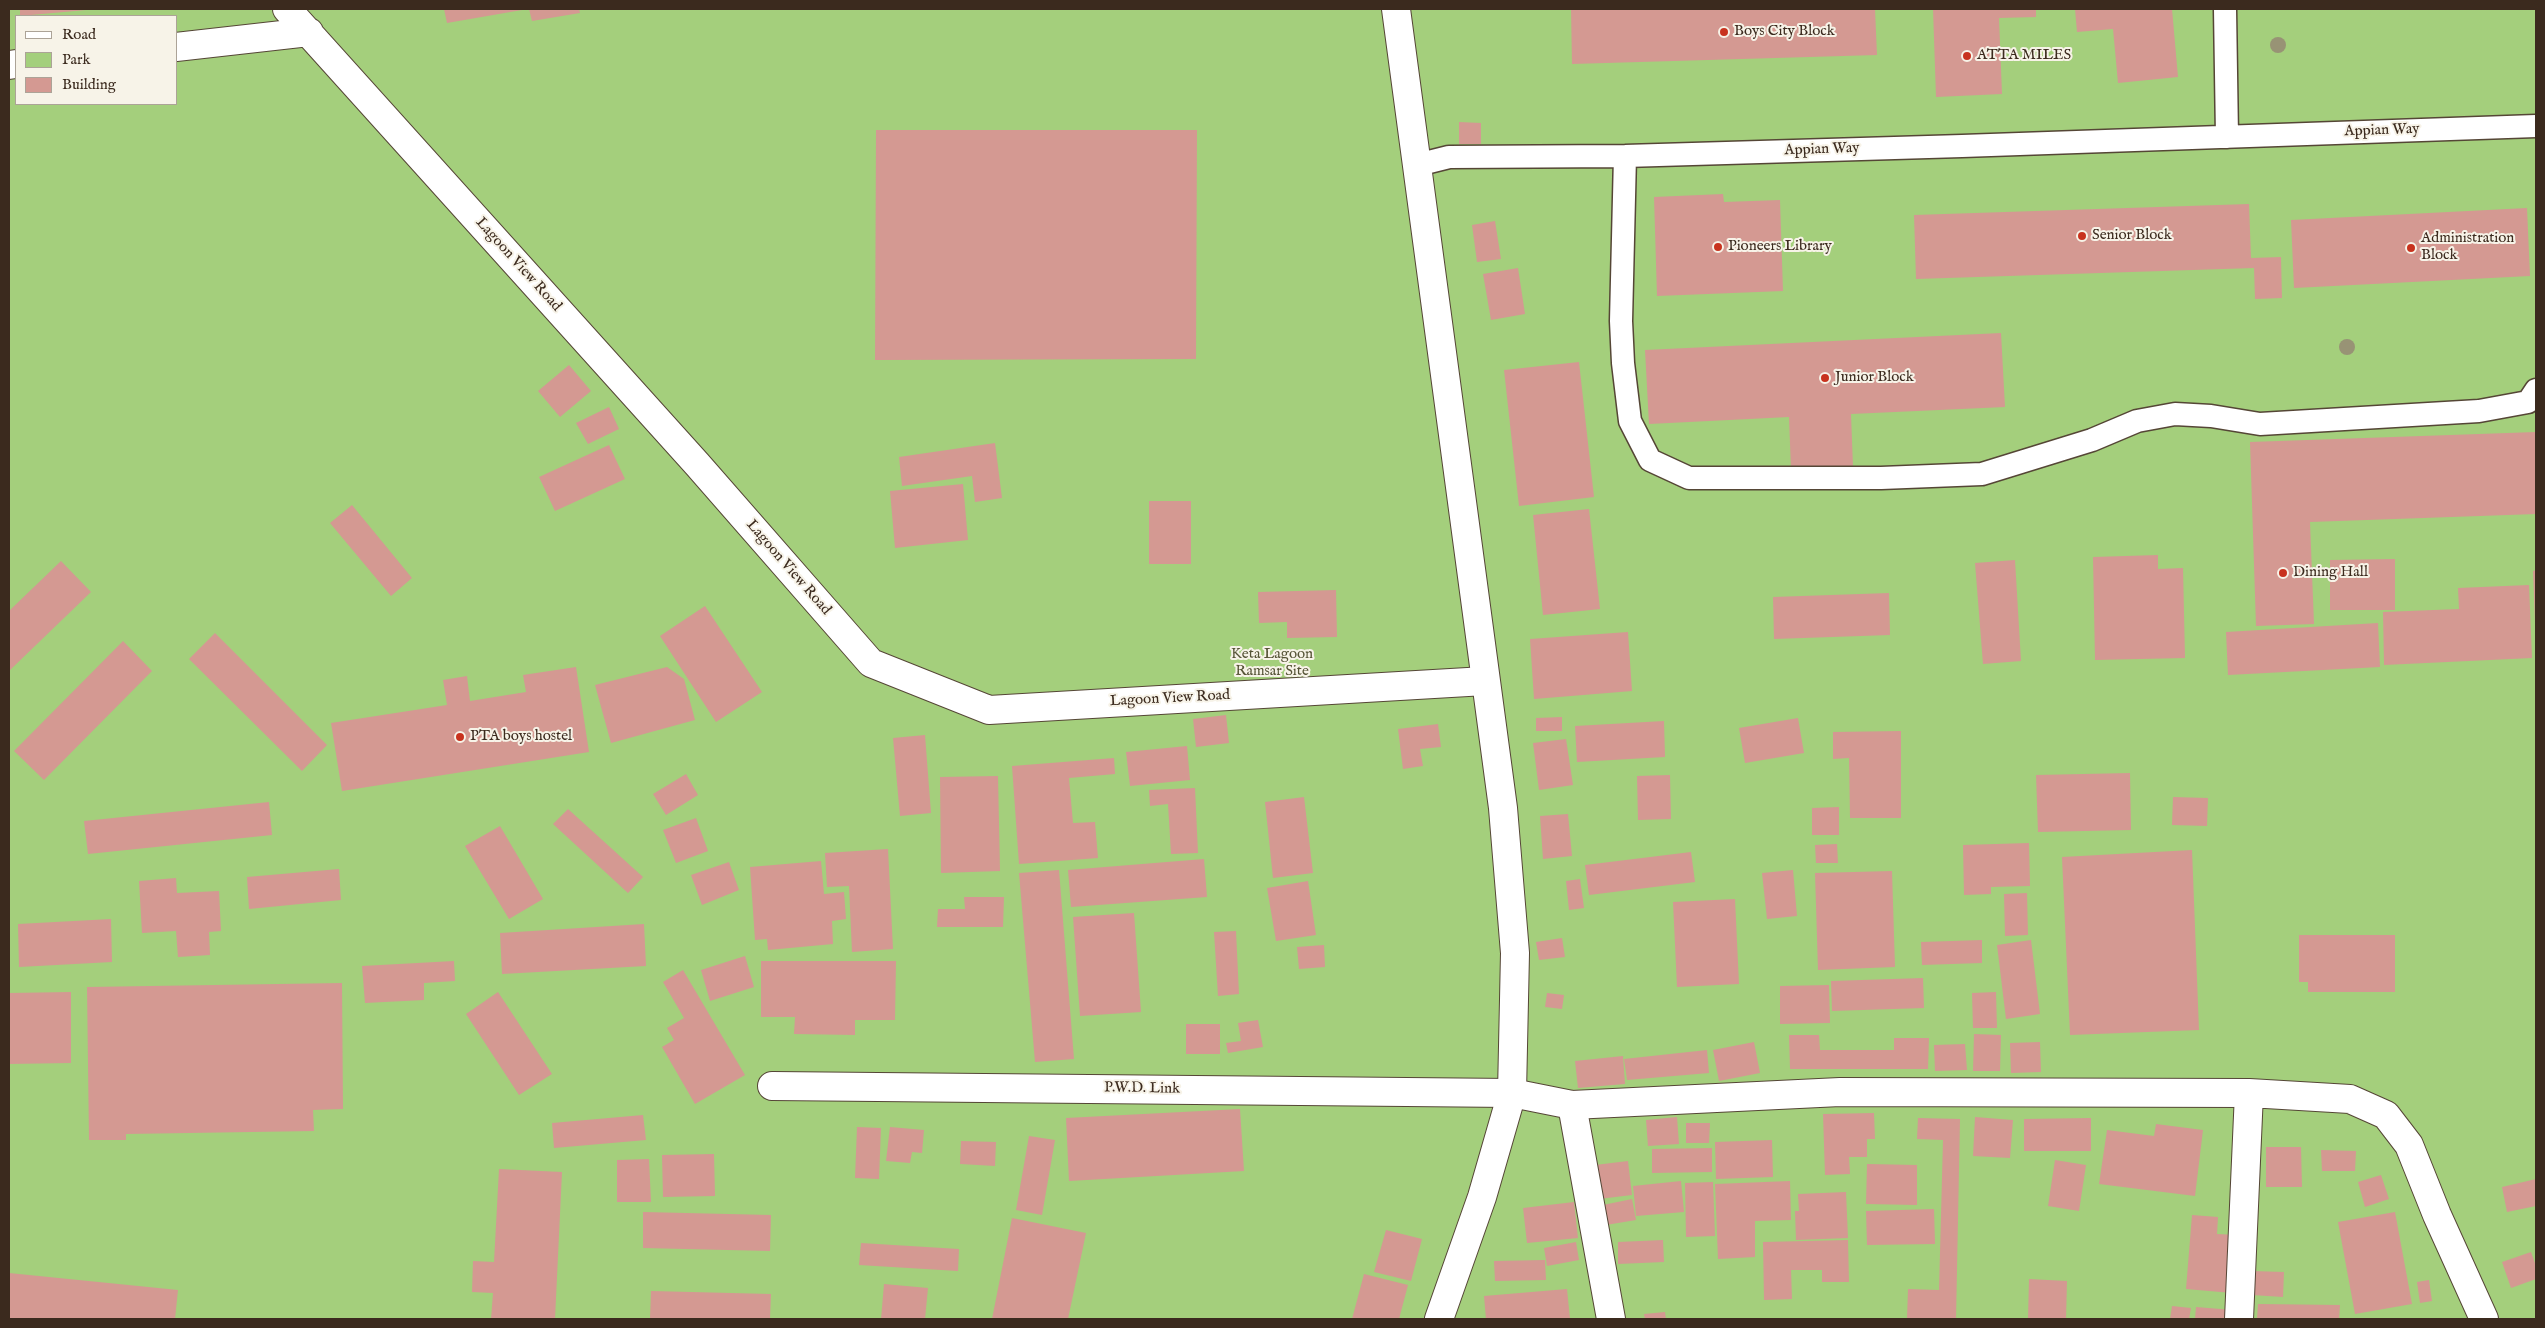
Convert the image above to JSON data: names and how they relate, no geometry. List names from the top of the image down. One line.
{"streets":{"street":["Lagoon View Road","P.W.D. Link"],"lane":["Appian Way"]},"parks":["Keta Lagoon Ramsar Site"],"places":["Boys City Block","ATTA MILES","Senior Block","Pioneers Library","Administration Block","Junior Block","Dining Hall","PTA boys hostel"],"legend":["Road","Park","Building"]}
